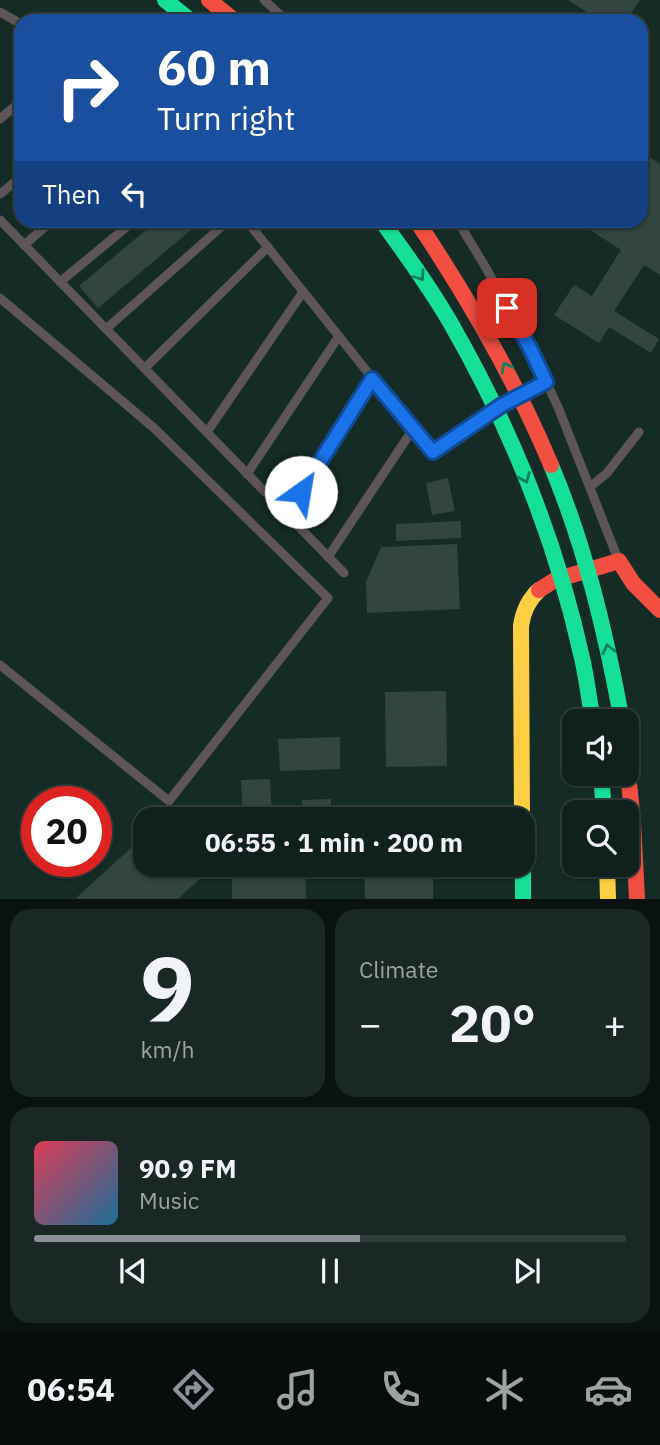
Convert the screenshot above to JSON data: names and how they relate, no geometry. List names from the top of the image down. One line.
{"page":{"turn":["60 m","Turn right"],"then":"Then","limit":"20","trip":"06:55 · 1 min · 200 m","tile":[["9","km/h"],"Climate"],"heat":["−","20°","+"],"song":["90.9 FM","Music"],"tabs":"06:54"}}
